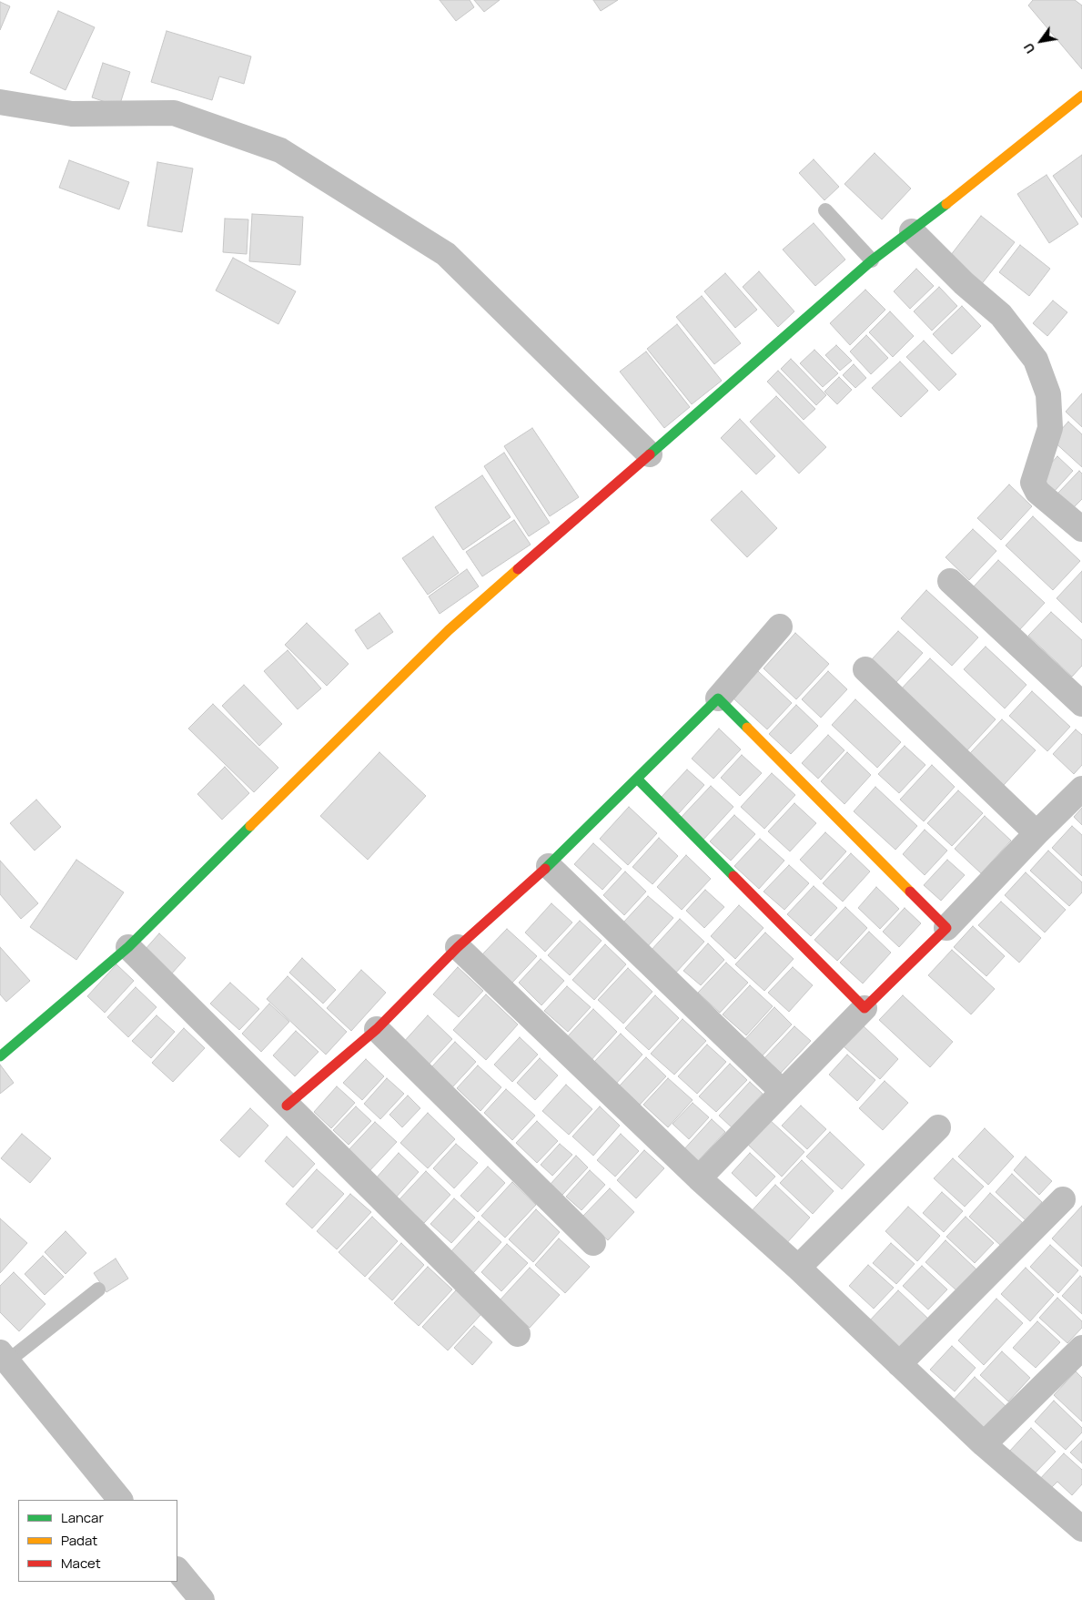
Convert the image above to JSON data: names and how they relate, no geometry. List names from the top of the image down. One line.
{"legend":["Lancar","Padat","Macet"],"north":"bottom left"}
